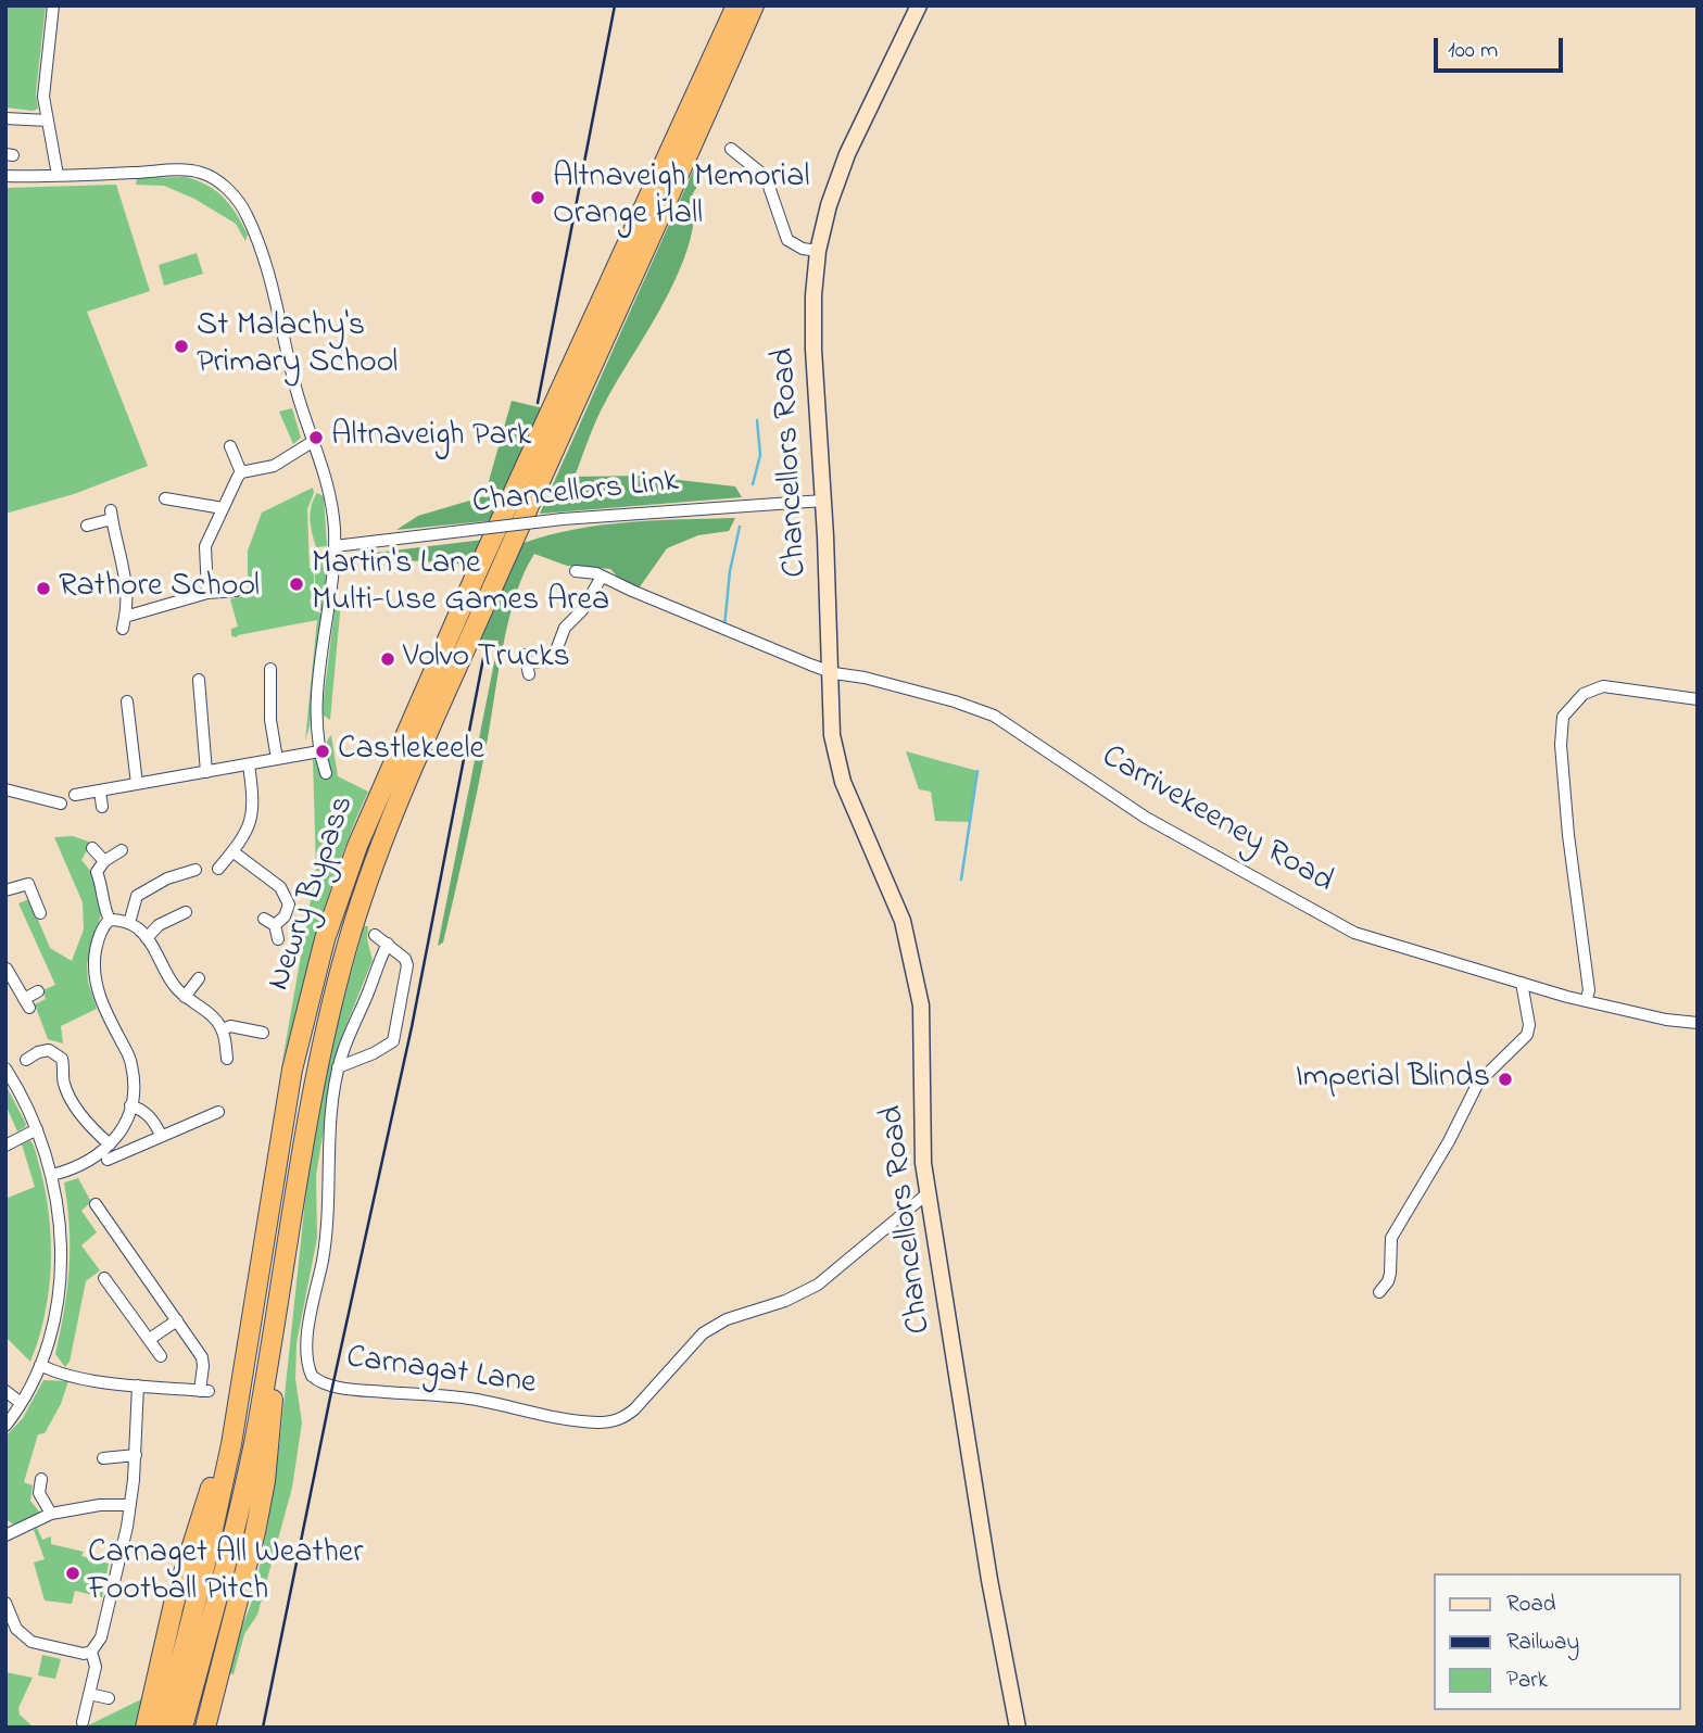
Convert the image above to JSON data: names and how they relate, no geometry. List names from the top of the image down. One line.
{"streets":{"highway":["Newry Bypass"],"street":["Chancellors Road","Chancellors Link","Carrivekeeney Road","Carnagat Lane"]},"crossings":[["Chancellors Road","Chancellors Link"],["Chancellors Road","Carrivekeeney Road"],["Chancellors Road","Carnagat Lane"]],"places":["Altnaveigh Memorial Orange Hall","St Malachy's Primary School","Altnaveigh Park","Martin's Lane Multi-Use Games Area","Rathore School","Volvo Trucks","Castlekeele","Imperial Blinds","Carnaget All Weather Football Pitch"],"legend":["Road","Railway","Park"],"scale_bar":"100 m"}
